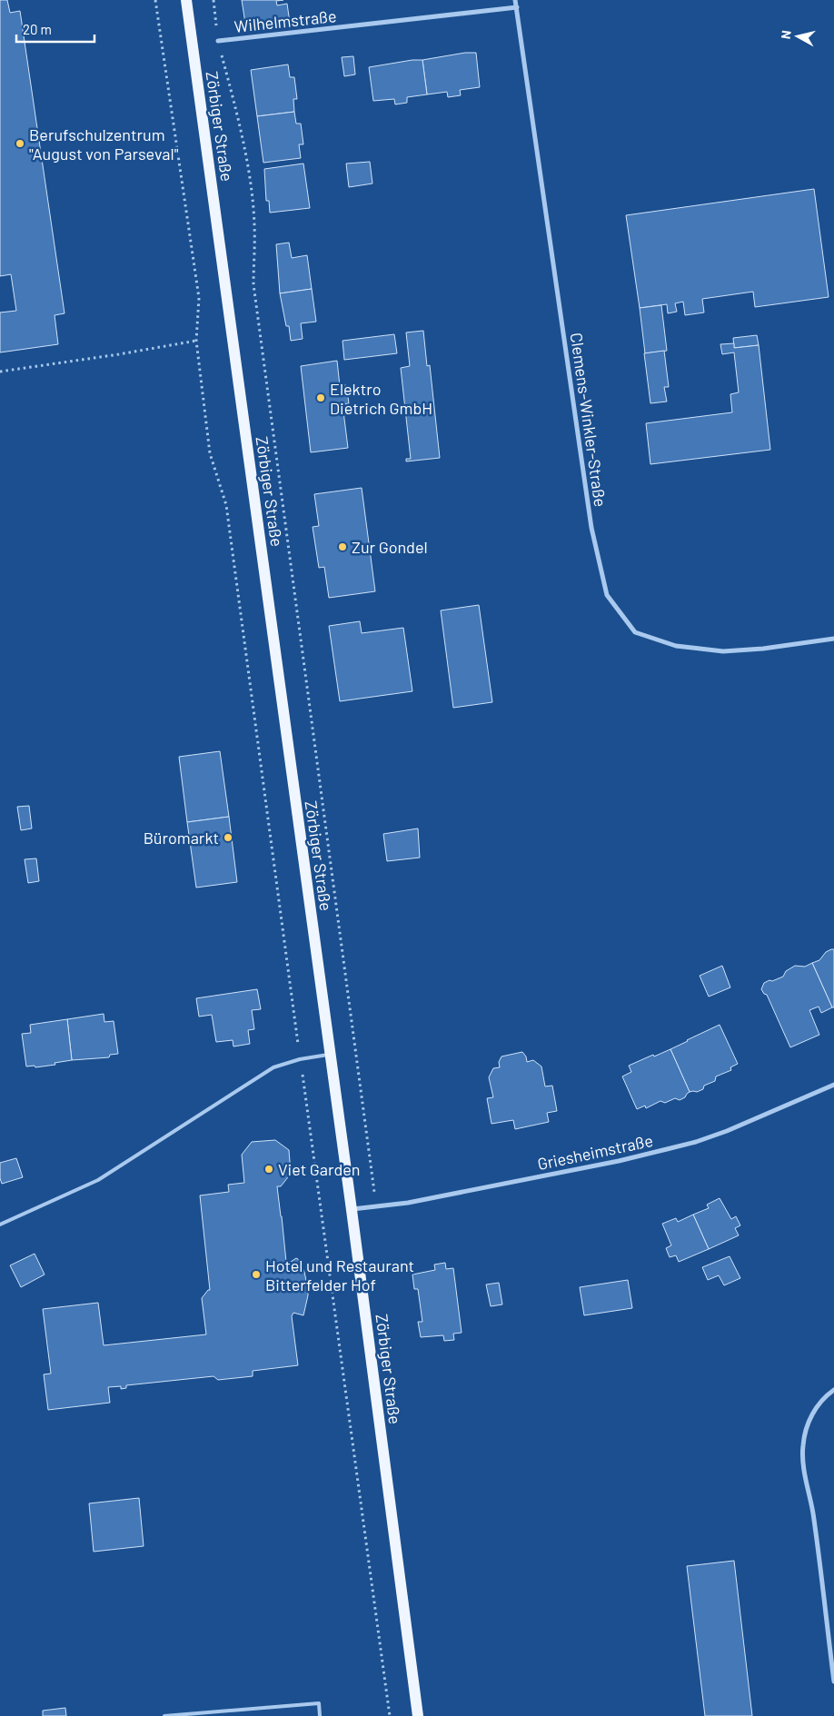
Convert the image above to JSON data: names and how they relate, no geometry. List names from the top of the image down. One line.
{"streets":{"main road":["Zörbiger Straße"],"street":["Wilhelmstraße","Clemens-Winkler-Straße","Griesheimstraße"]},"crossings":[["Wilhelmstraße","Clemens-Winkler-Straße"],["Zörbiger Straße","Griesheimstraße"]],"places":["Berufschulzentrum \"August von Parseval\"","Elektro Dietrich GmbH","Zur Gondel","Büromarkt","Viet Garden","Hotel und Restaurant Bitterfelder Hof"],"scale_bar":"20 m","north":"left"}
